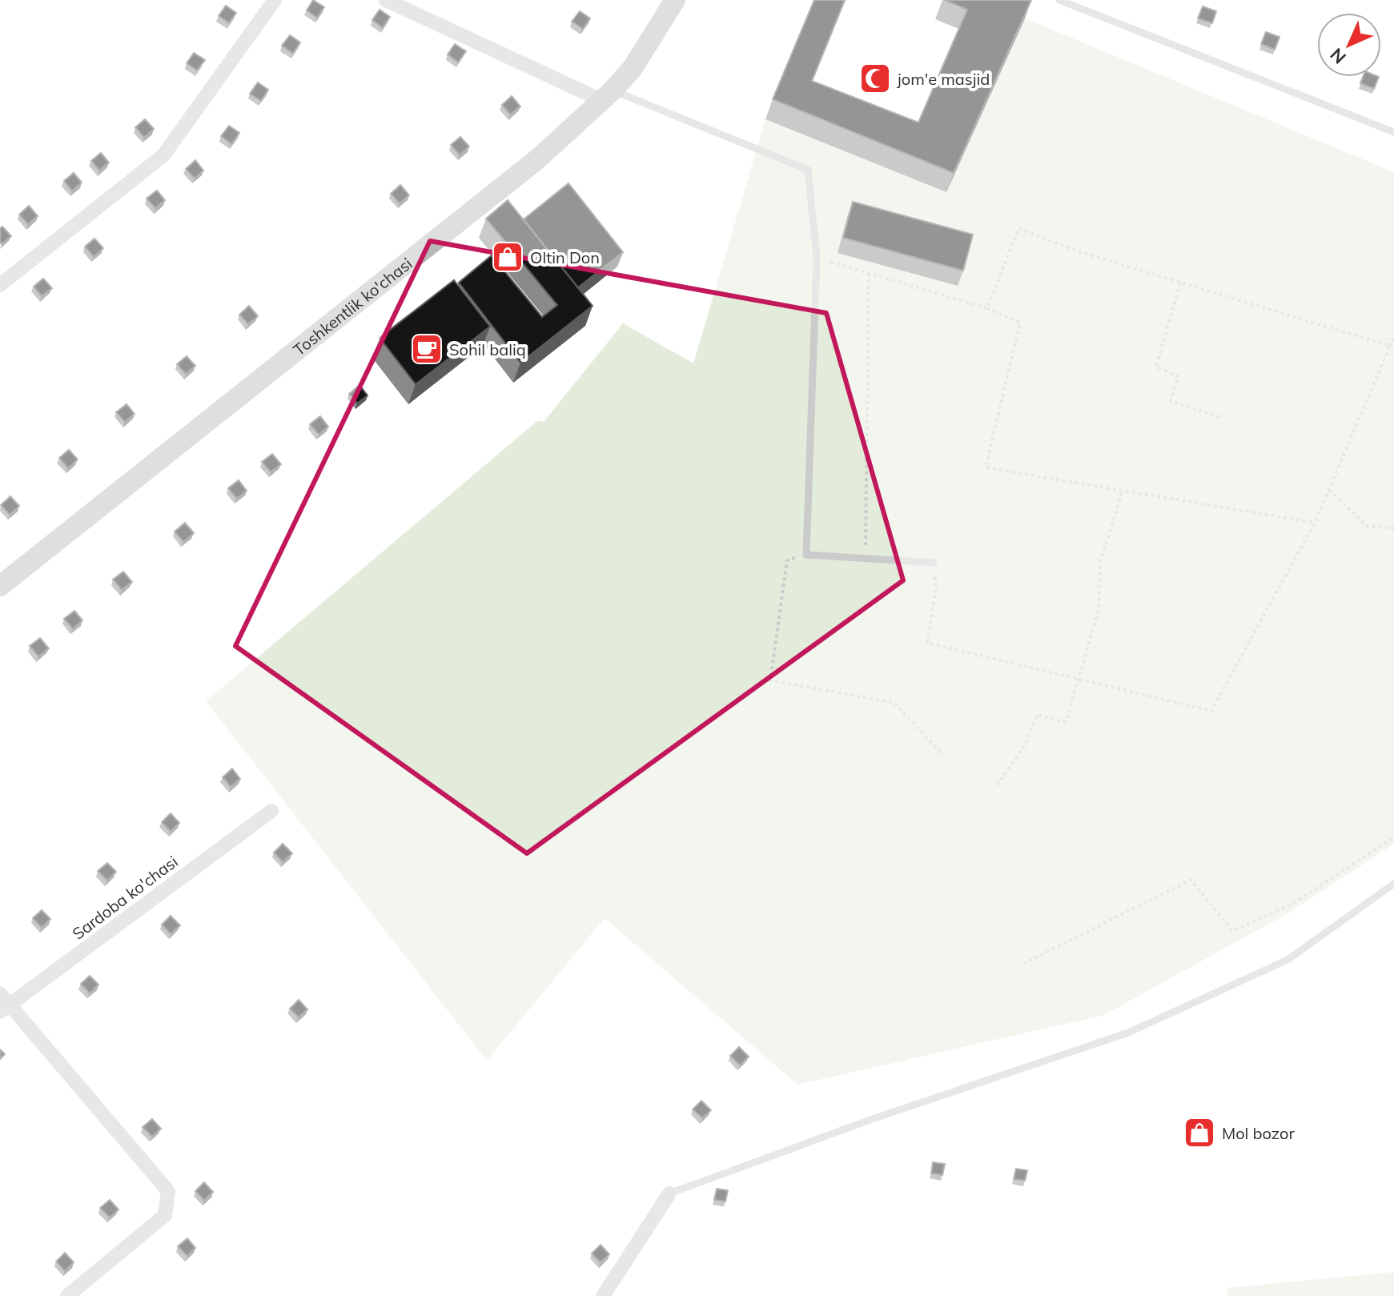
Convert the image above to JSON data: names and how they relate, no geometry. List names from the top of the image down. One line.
{"streets":{"main road":["Toshkentlik ko'chasi"],"street":["Sardoba ko'chasi"]},"places":{"mosque":["jom'e masjid"],"shop":["Oltin Don","Mol bozor"],"cafe":["Sohil baliq"]},"north":"bottom left"}
